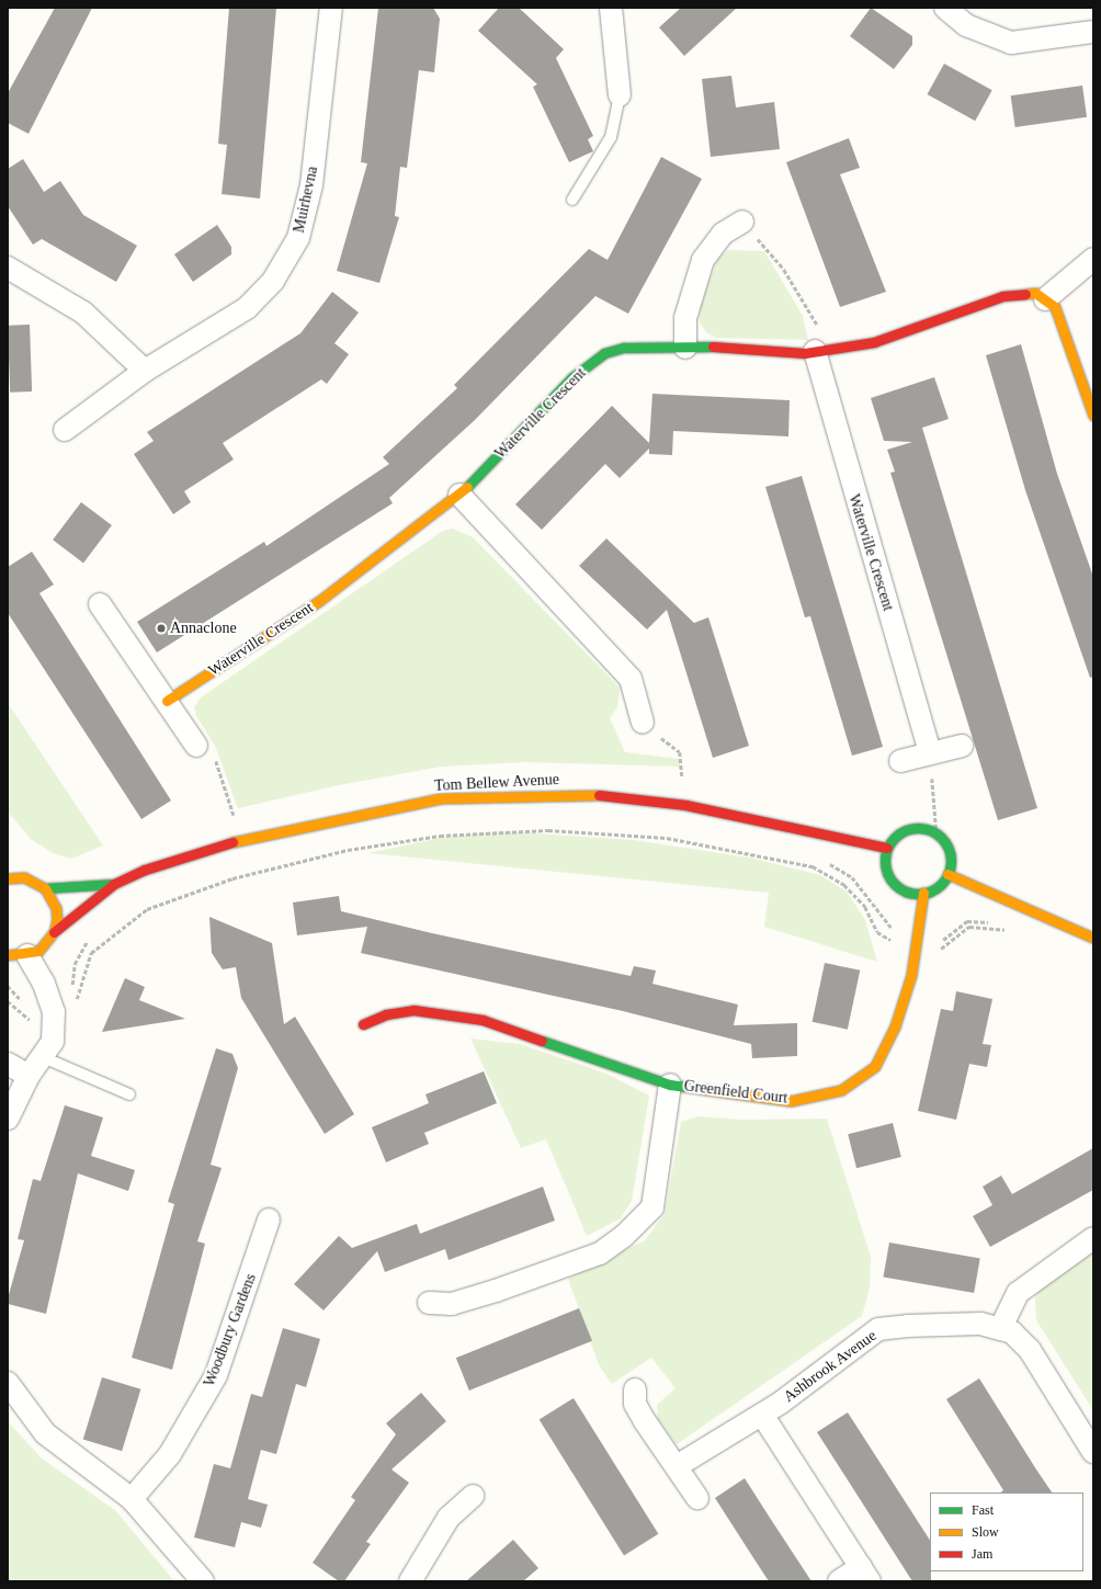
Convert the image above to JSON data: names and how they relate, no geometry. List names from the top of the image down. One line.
{"streets":{"street":["Muirhevna","Waterville Crescent","Tom Bellew Avenue","Greenfield Court","Woodbury Gardens","Ashbrook Avenue"]},"crossings":[["Tom Bellew Avenue","Greenfield Court"]],"places":["Annaclone"],"legend":["Fast","Slow","Jam"]}
